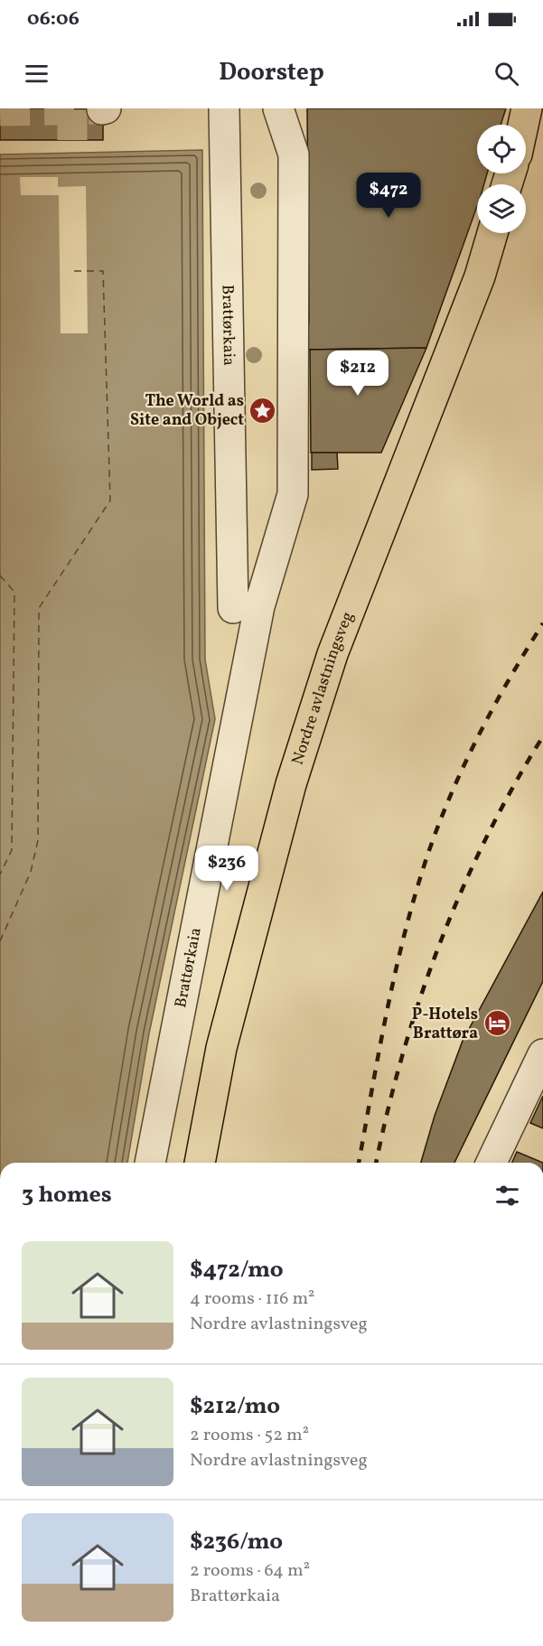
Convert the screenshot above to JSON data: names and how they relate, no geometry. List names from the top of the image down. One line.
{"streets":{"highway":["Nordre avlastningsveg"],"street":["Brattørkaia"]},"places":{"place":["The World as Site and Object"],"hotel":["P-Hotels Brattøra"]},"page":{"status":"06:06","header":"Doorstep","price":["$472","$212","$236"],"heading":"3 homes","list":[{"name":"$472/mo","note":"4 rooms · 116 m² · Nordre avlastningsveg"},{"name":"$212/mo","note":"2 rooms · 52 m² · Nordre avlastningsveg"},{"name":"$236/mo","note":"2 rooms · 64 m² · Brattørkaia"}]}}
